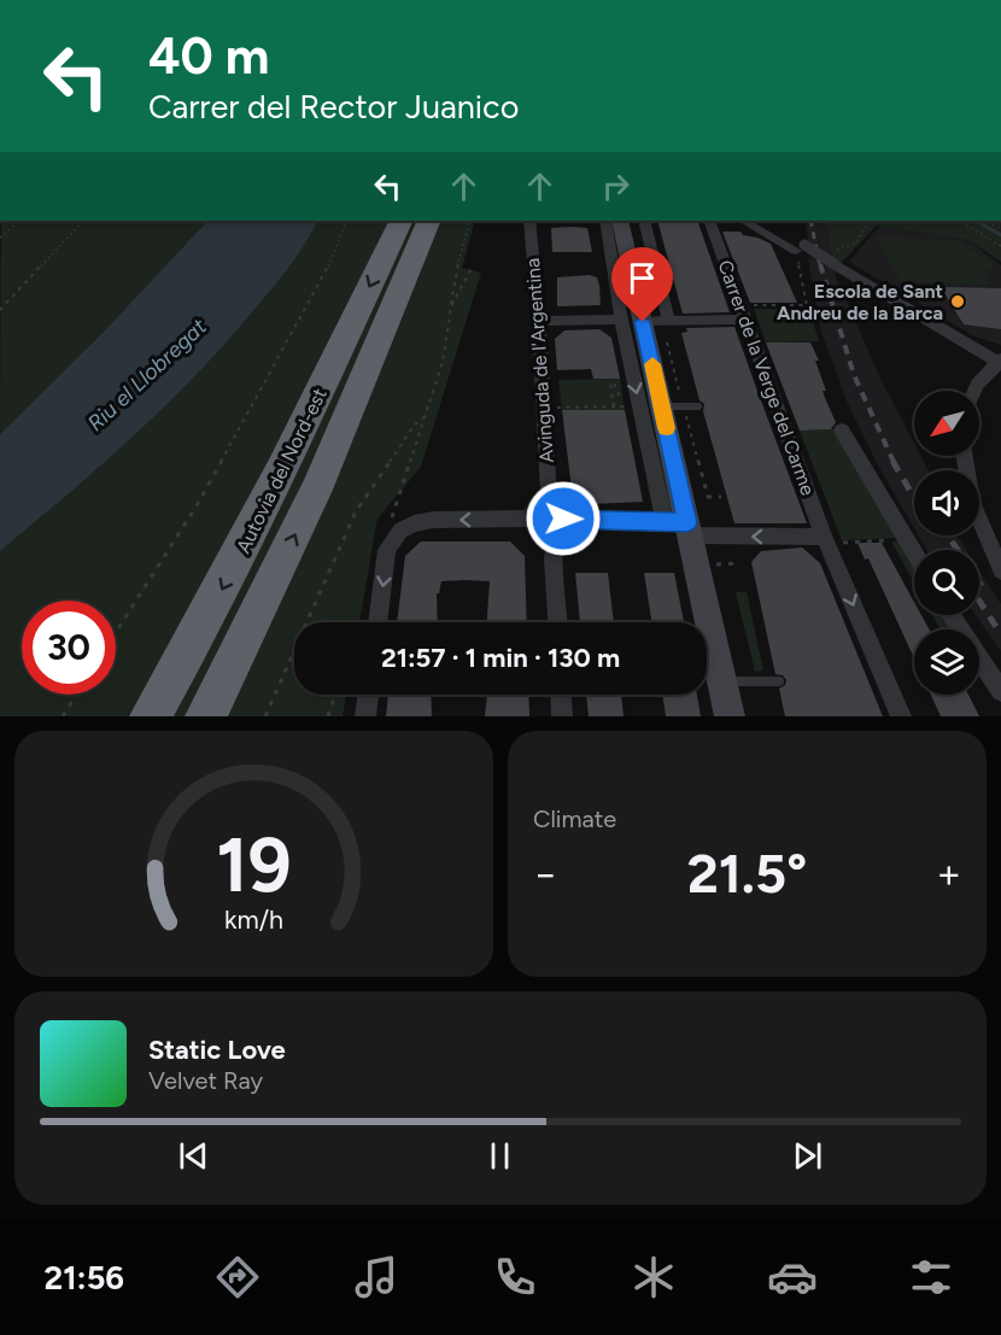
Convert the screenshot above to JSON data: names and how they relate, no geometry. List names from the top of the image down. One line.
{"streets":{"highway":["Autovia del Nord-est"],"street":["Avinguda de l'Argentina","Carrer de la Verge del Carme"]},"water":["Riu el Llobregat"],"places":["Escola de Sant Andreu de la Barca"],"north":"bottom left","page":{"turn":["40 m","Carrer del Rector Juanico"],"limit":"30","trip":"21:57 · 1 min · 130 m","tile":"Climate","heat":["−","21.5°","+"],"song":["Static Love","Velvet Ray"],"tabs":"21:56","gauge":["19","km/h"]}}
